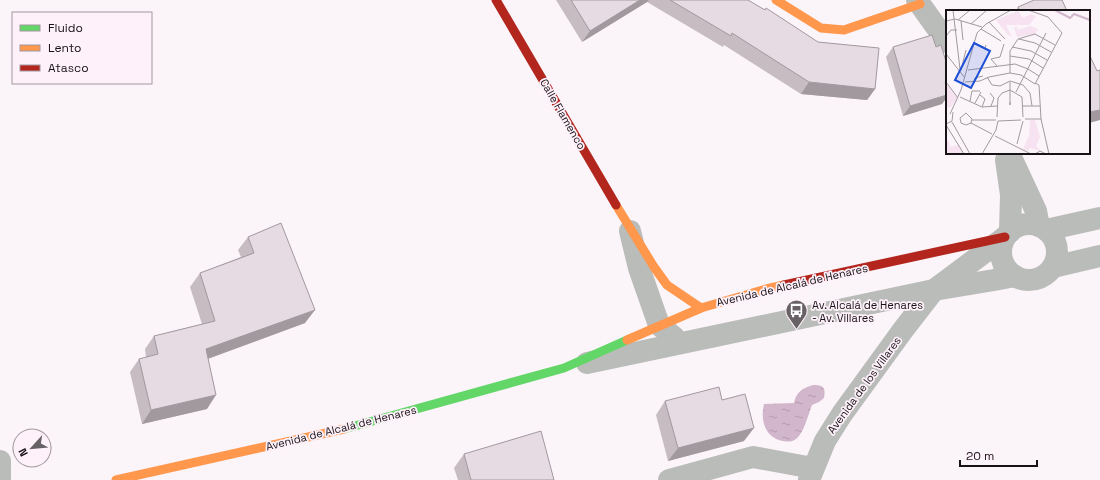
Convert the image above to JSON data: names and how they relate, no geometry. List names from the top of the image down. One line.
{"streets":{"street":["Calle Flamenco","Avenida de Alcalá de Henares","Avenida de los Villares"]},"crossings":[["Calle Flamenco","Avenida de Alcalá de Henares"],["Avenida de Alcalá de Henares","Avenida de los Villares"]],"places":{"bus stop":["Av. Alcalá de Henares - Av. Villares"]},"legend":["Fluido","Lento","Atasco"],"scale_bar":"20 m","north":"bottom left"}
